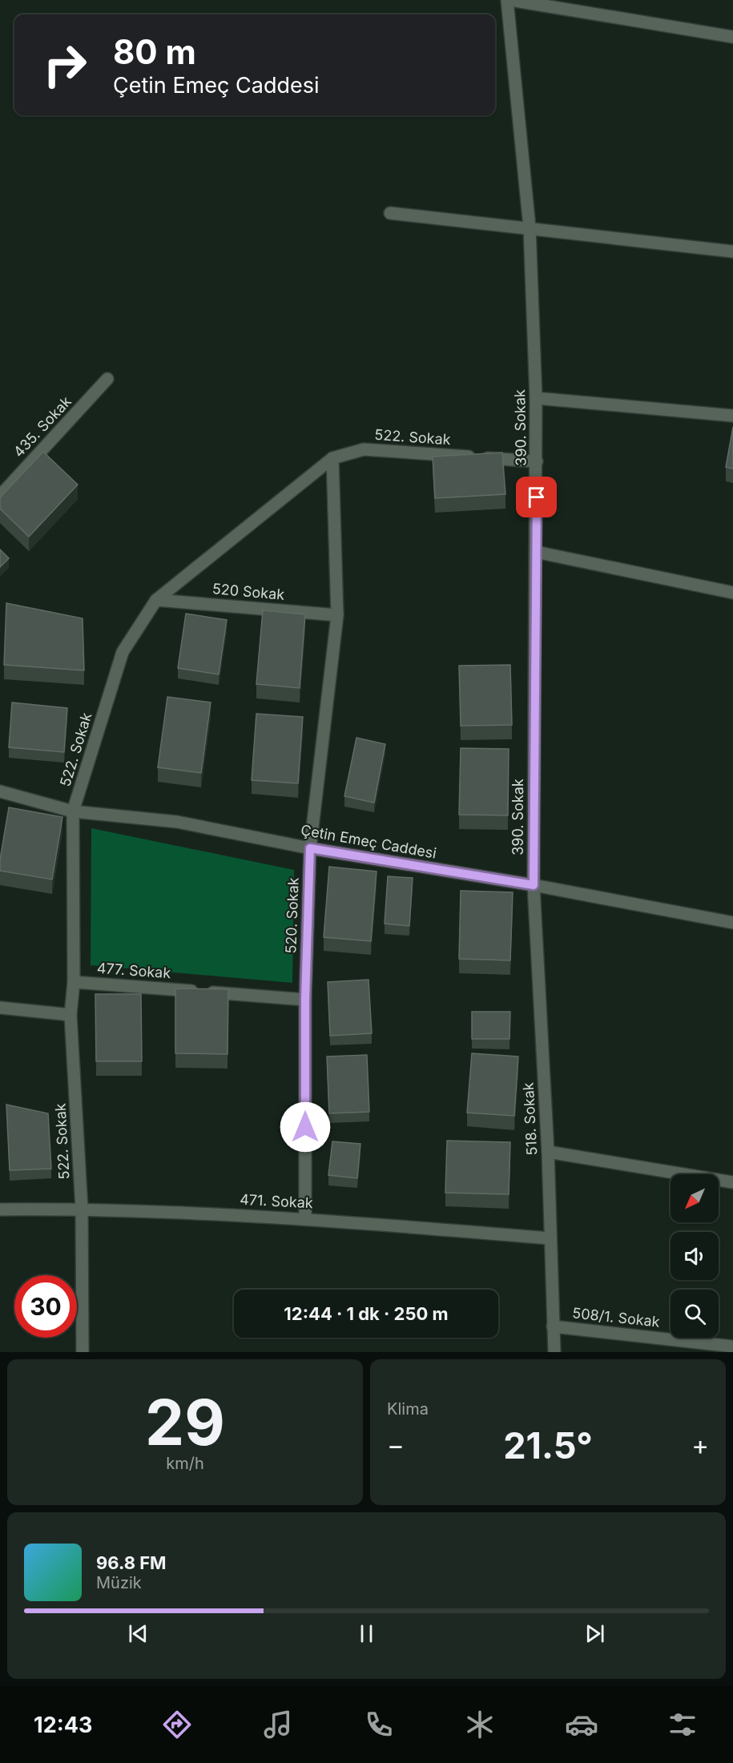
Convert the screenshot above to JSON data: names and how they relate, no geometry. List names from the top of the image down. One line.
{"streets":{"street":["435. Sokak","390. Sokak","522. Sokak","520 Sokak","Çetin Emeç Caddesi","520. Sokak","477. Sokak","518. Sokak","471. Sokak","508/1. Sokak"]},"crossings":[["390. Sokak","522. Sokak"],["390. Sokak","Çetin Emeç Caddesi"],["390. Sokak","518. Sokak"],["522. Sokak","520 Sokak"],["522. Sokak","Çetin Emeç Caddesi"],["522. Sokak","520. Sokak"],["522. Sokak","477. Sokak"],["522. Sokak","471. Sokak"],["520 Sokak","520. Sokak"],["Çetin Emeç Caddesi","520. Sokak"],["Çetin Emeç Caddesi","518. Sokak"],["520. Sokak","477. Sokak"],["520. Sokak","471. Sokak"],["518. Sokak","471. Sokak"],["518. Sokak","508/1. Sokak"]],"north":"bottom left","page":{"turn":["80 m","Çetin Emeç Caddesi"],"limit":"30","trip":"12:44 · 1 dk · 250 m","tile":[["29","km/h"],"Klima"],"heat":["−","21.5°","+"],"song":["96.8 FM","Müzik"],"tabs":"12:43"}}
